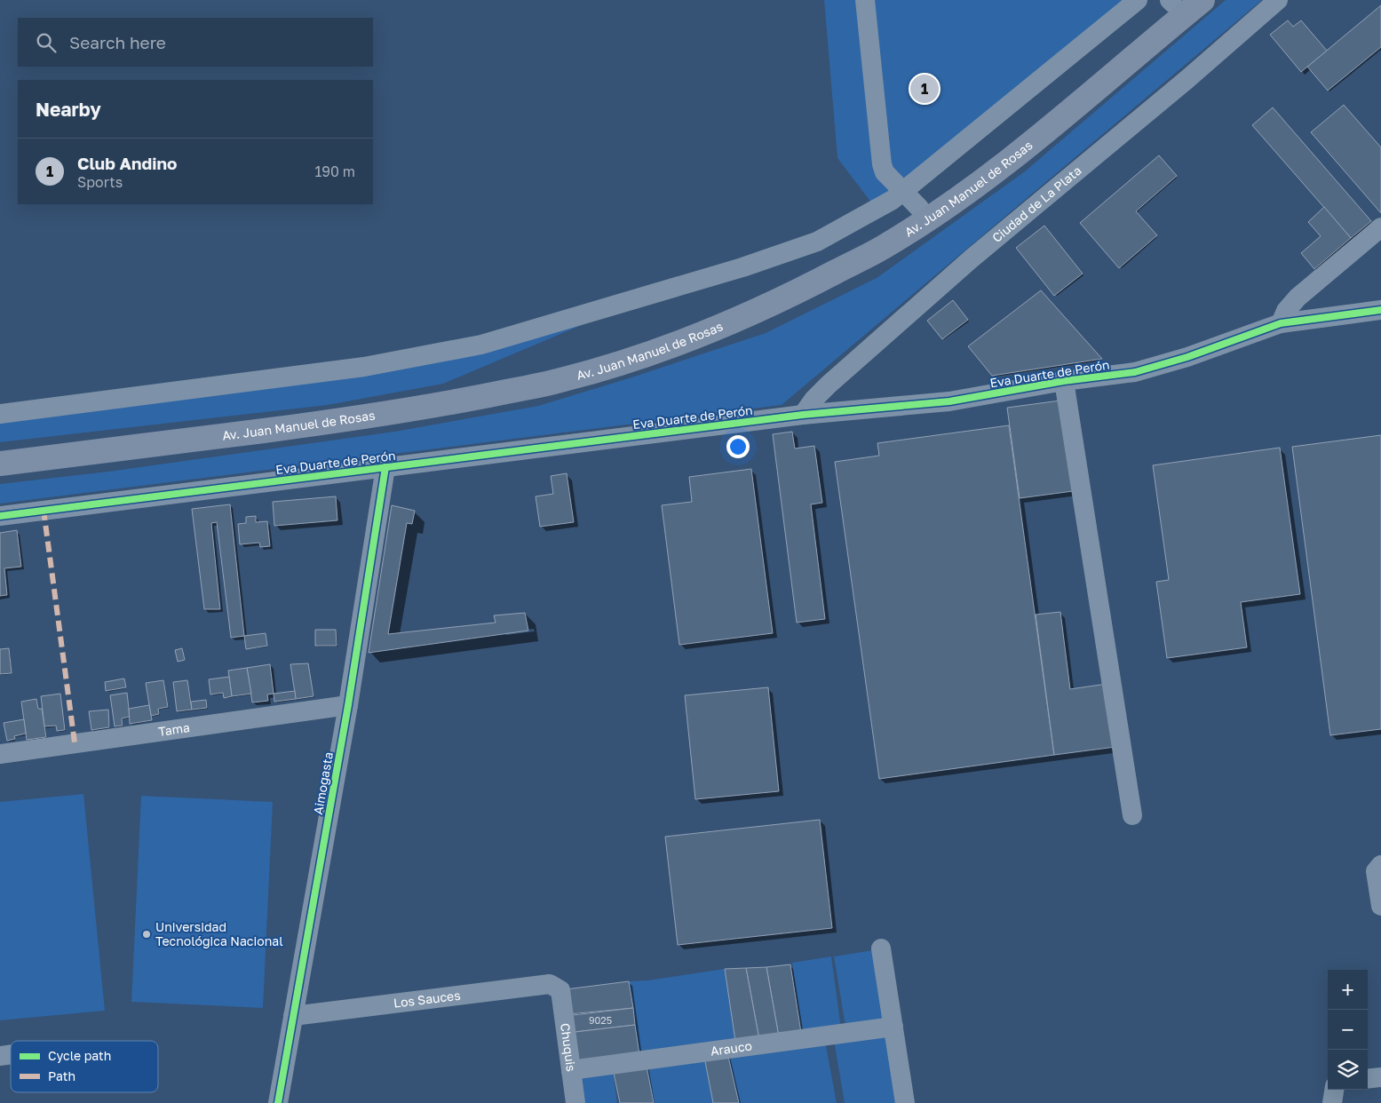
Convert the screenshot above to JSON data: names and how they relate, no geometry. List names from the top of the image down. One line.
{"streets":{"main road":["Av. Juan Manuel de Rosas"],"street":["Ciudad de La Plata","Eva Duarte de Perón","Tama","Aimogasta","Los Sauces","Chuquis","Arauco"]},"crossings":[["Ciudad de La Plata","Eva Duarte de Perón"],["Eva Duarte de Perón","Aimogasta"],["Tama","Aimogasta"],["Aimogasta","Los Sauces"],["Los Sauces","Chuquis"],["Chuquis","Arauco"]],"places":["Universidad Tecnológica Nacional"],"house_numbers":["9025"],"legend":["Cycle path","Path"],"page":{"search":"Search here","pins":"1","heading":"Nearby","list":[{"mark":"1","name":"Club Andino","note":"Sports","value":"190 m"}],"map_buttons":["+","−"]}}
